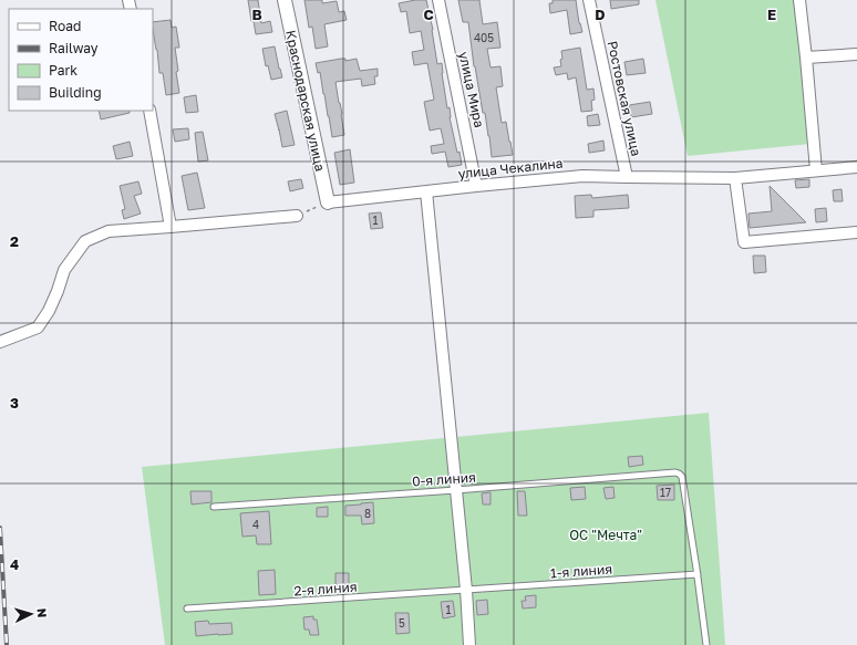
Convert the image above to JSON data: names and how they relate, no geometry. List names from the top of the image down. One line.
{"streets":{"street":["улица Мира","Ростовская улица","Краснодарская улица","улица Чекалина"],"lane":["0-я линия","1-я линия","2-я линия"]},"crossings":[["улица Мира","улица Чекалина"],["Ростовская улица","улица Чекалина"],["Краснодарская улица","улица Чекалина"],["0-я линия","1-я линия"],["1-я линия","2-я линия"]],"parks":["ОС \"Мечта\""],"house_numbers":["405","1","17","8","4","1","5"],"legend":["Road","Railway","Park","Building"],"north":"right","grid":{"columns":["B","C","D","E"],"rows":["2","3","4"]}}
